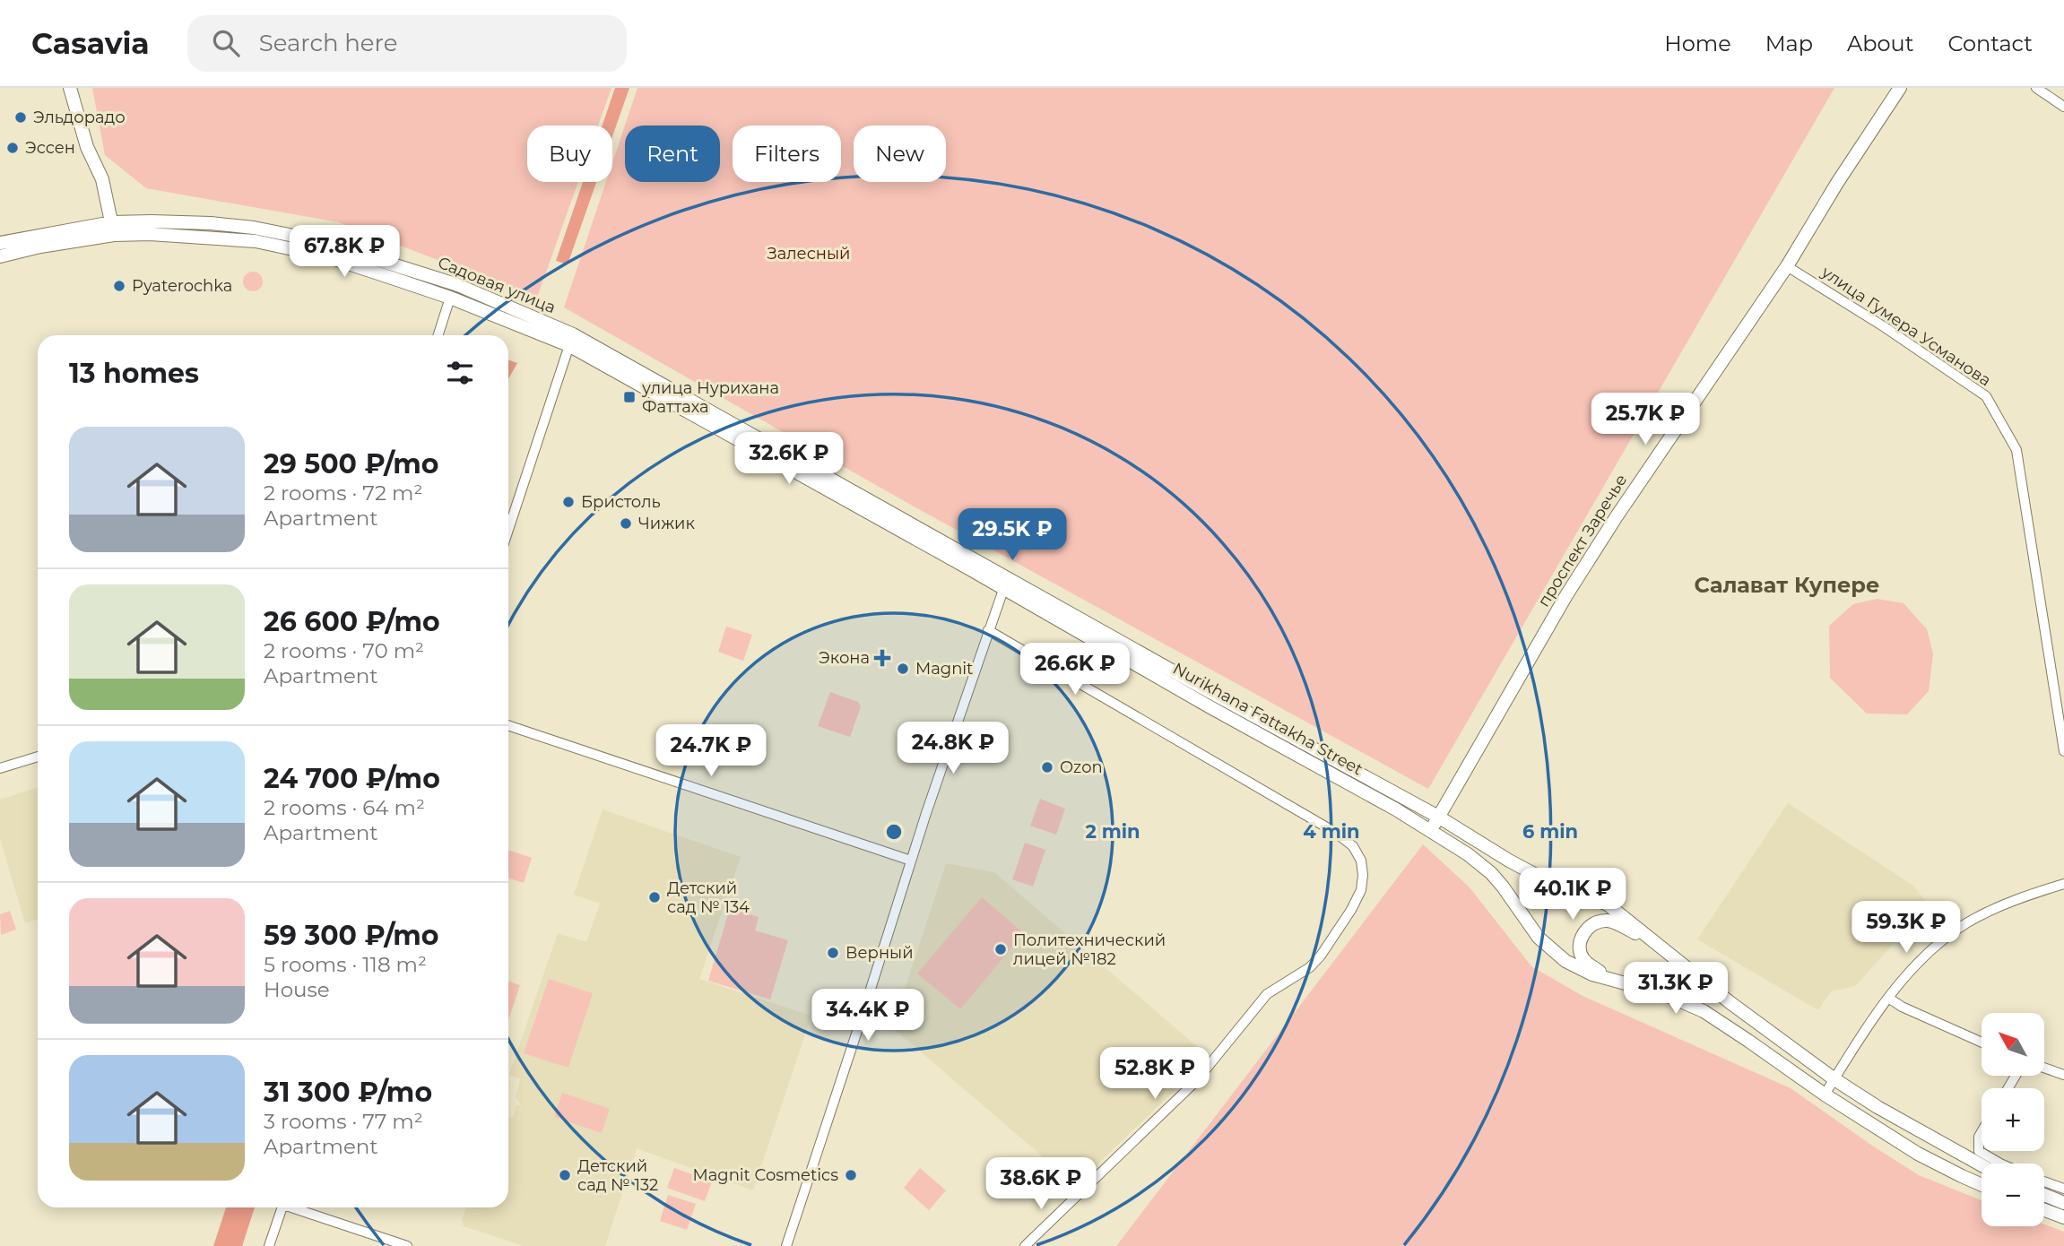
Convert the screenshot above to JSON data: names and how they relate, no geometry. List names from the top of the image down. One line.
{"streets":{"street":["Садовая улица","улица Гумера Усманова","проспект Заречье","Nurikhana Fattakha Street"]},"crossings":[["Садовая улица","Nurikhana Fattakha Street"],["улица Гумера Усманова","проспект Заречье"],["проспект Заречье","Nurikhana Fattakha Street"]],"districts":["Салават Купере"],"parks":["Залесный"],"places":{"other":["Эльдорадо","Эссен","Pyaterochka","Бристоль","Чижик","Magnit","Ozon","Детский сад № 134","Политехнический лицей №182","Верный","Детский сад № 132","Magnit Cosmetics"],"transit":["улица Нурихана Фаттаха"],"health":["Экона"]},"north":"top left","page":{"header":"Casavia","search":"Search here","nav":["Home","Map","About","Contact"],"chip":["Buy","Rent","Filters","New"],"price":["67.8K ₽","25.7K ₽","32.6K ₽","29.5K ₽","26.6K ₽","24.8K ₽","24.7K ₽","40.1K ₽","59.3K ₽","31.3K ₽","34.4K ₽","52.8K ₽","38.6K ₽"],"heading":"13 homes","list":[{"name":"29 500 ₽/mo","note":"2 rooms · 72 m² · Apartment"},{"name":"26 600 ₽/mo","note":"2 rooms · 70 m² · Apartment"},{"name":"24 700 ₽/mo","note":"2 rooms · 64 m² · Apartment"},{"name":"59 300 ₽/mo","note":"5 rooms · 118 m² · House"},{"name":"31 300 ₽/mo","note":"3 rooms · 77 m² · Apartment"}],"map_buttons":["+","−"]},"rings":["2 min","4 min","6 min"]}
